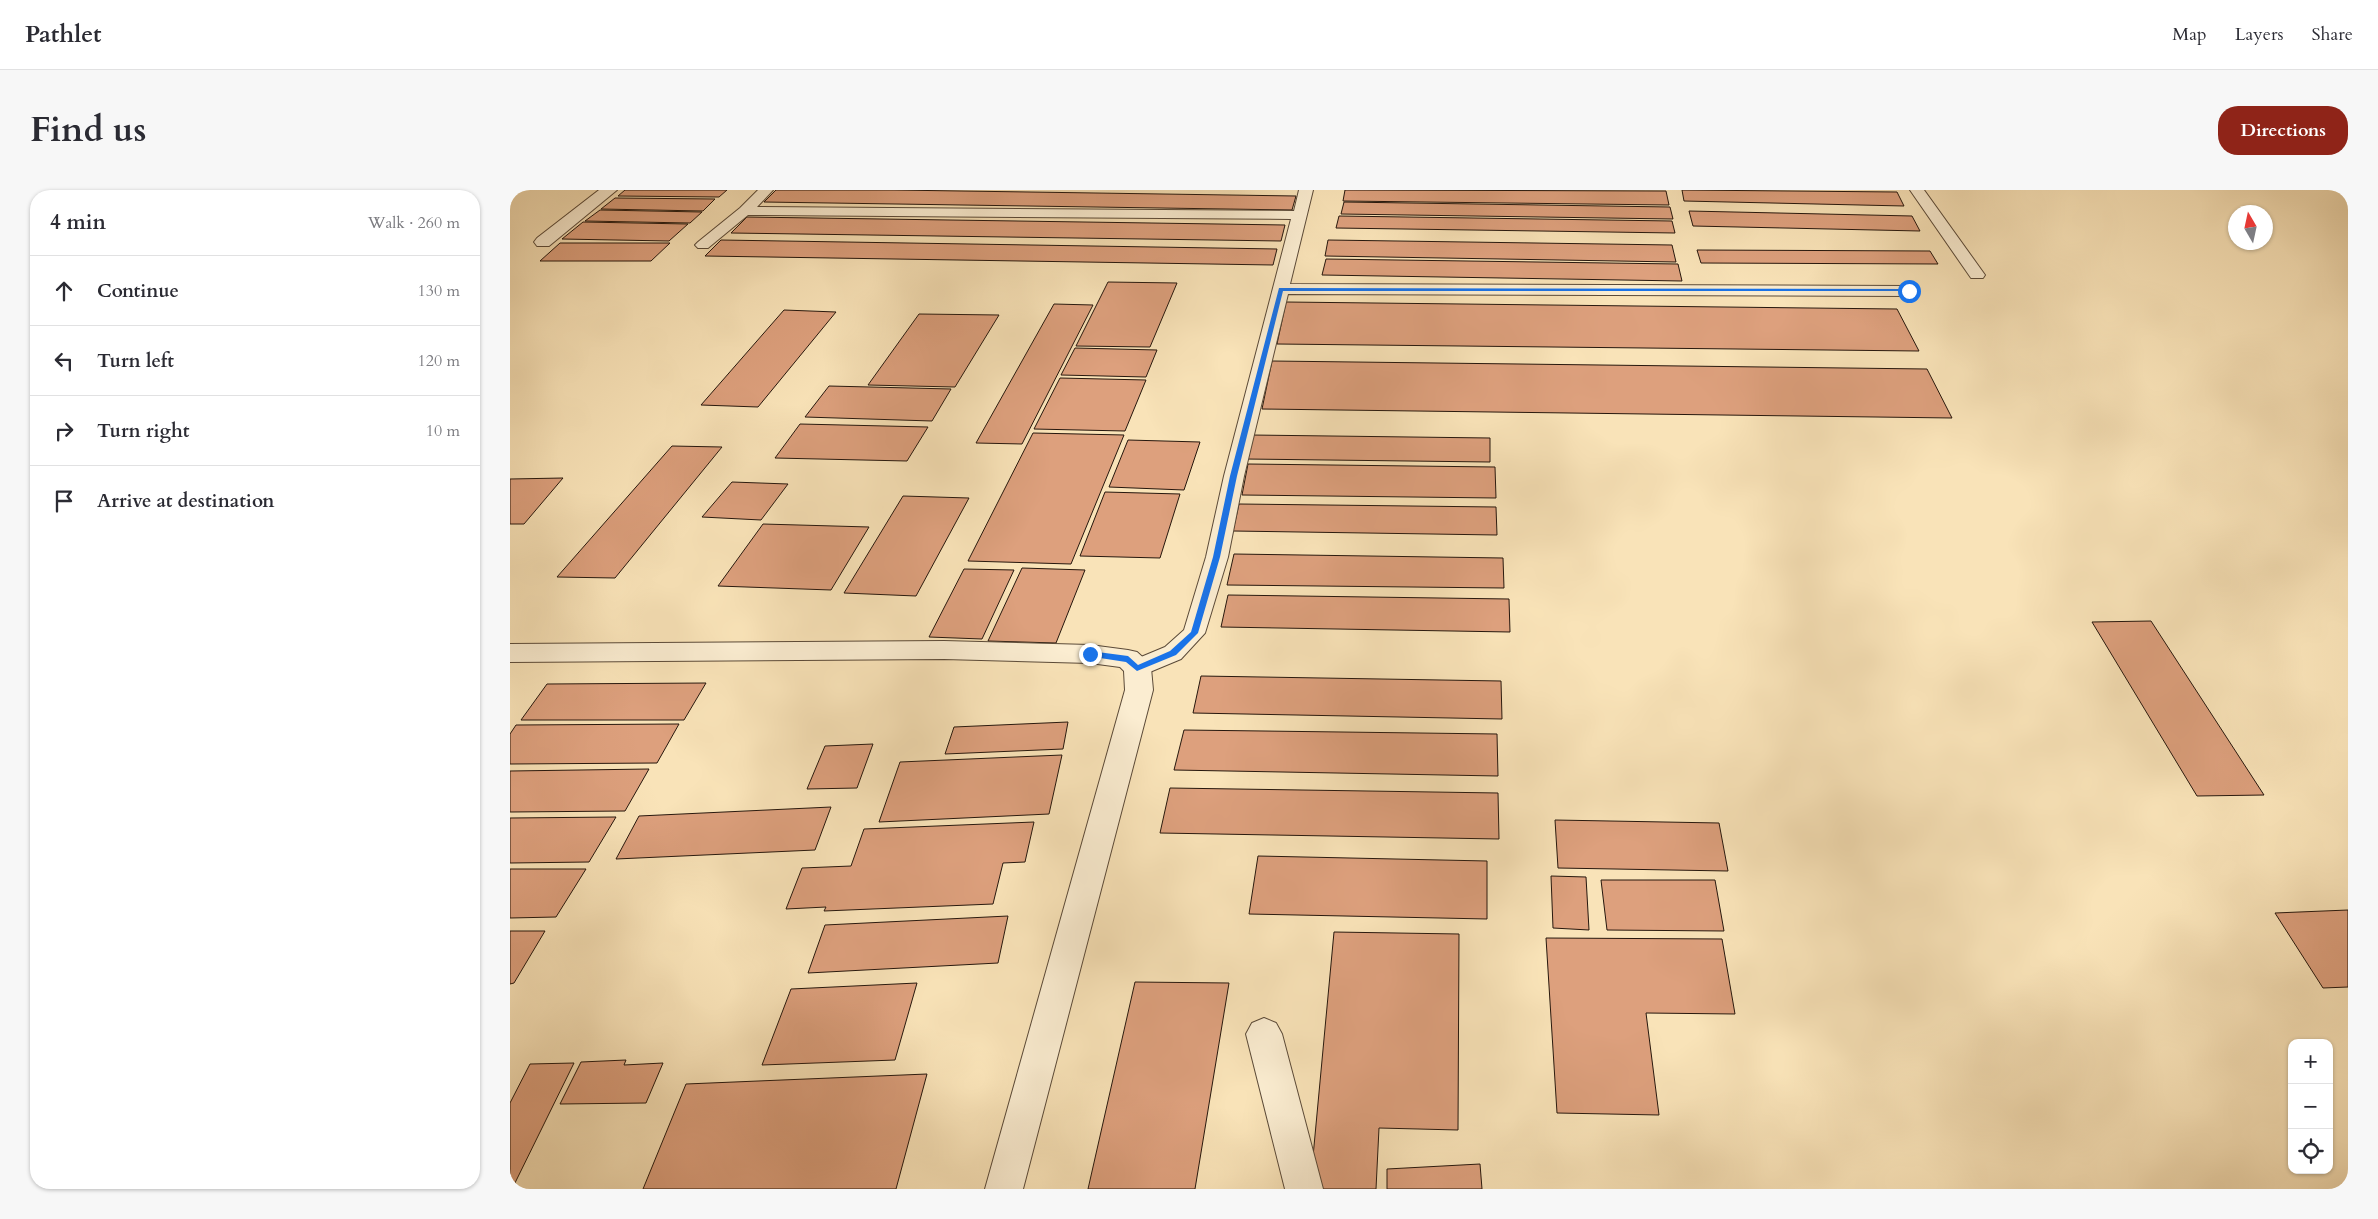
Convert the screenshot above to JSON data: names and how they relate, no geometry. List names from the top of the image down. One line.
{"north":"top","page":{"header":"Pathlet","nav":["Map","Layers","Share"],"title":"Find us","buttons":"Directions","heading":["4 min","Walk · 260 m"],"list":[["Continue","130 m"],["Turn left","120 m"],["Turn right","10 m"],"Arrive at destination"],"map_buttons":["+","−"]}}
